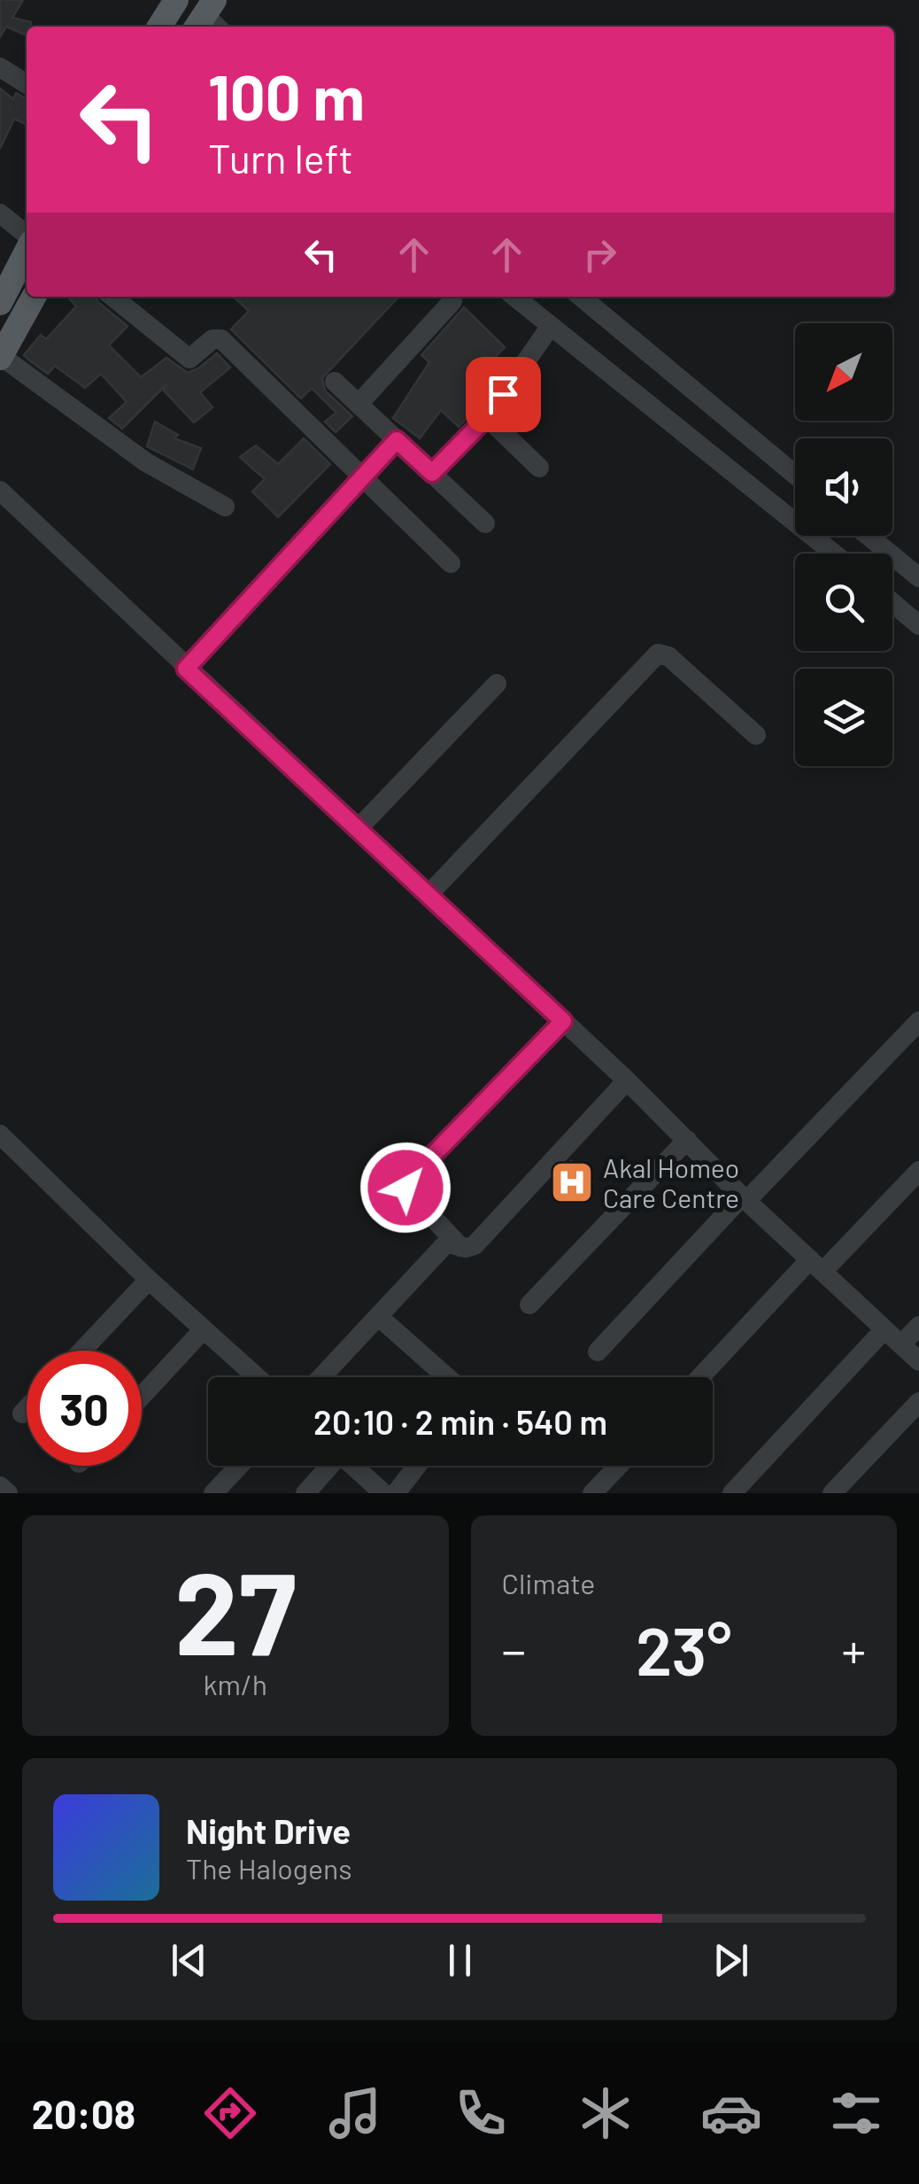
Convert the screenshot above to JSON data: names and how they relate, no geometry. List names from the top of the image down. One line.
{"places":{"hospital":["Akal Homeo Care Centre"]},"north":"bottom left","page":{"turn":["100 m","Turn left"],"limit":"30","trip":"20:10 · 2 min · 540 m","tile":[["27","km/h"],"Climate"],"heat":["−","23°","+"],"song":["Night Drive","The Halogens"],"tabs":"20:08"}}
